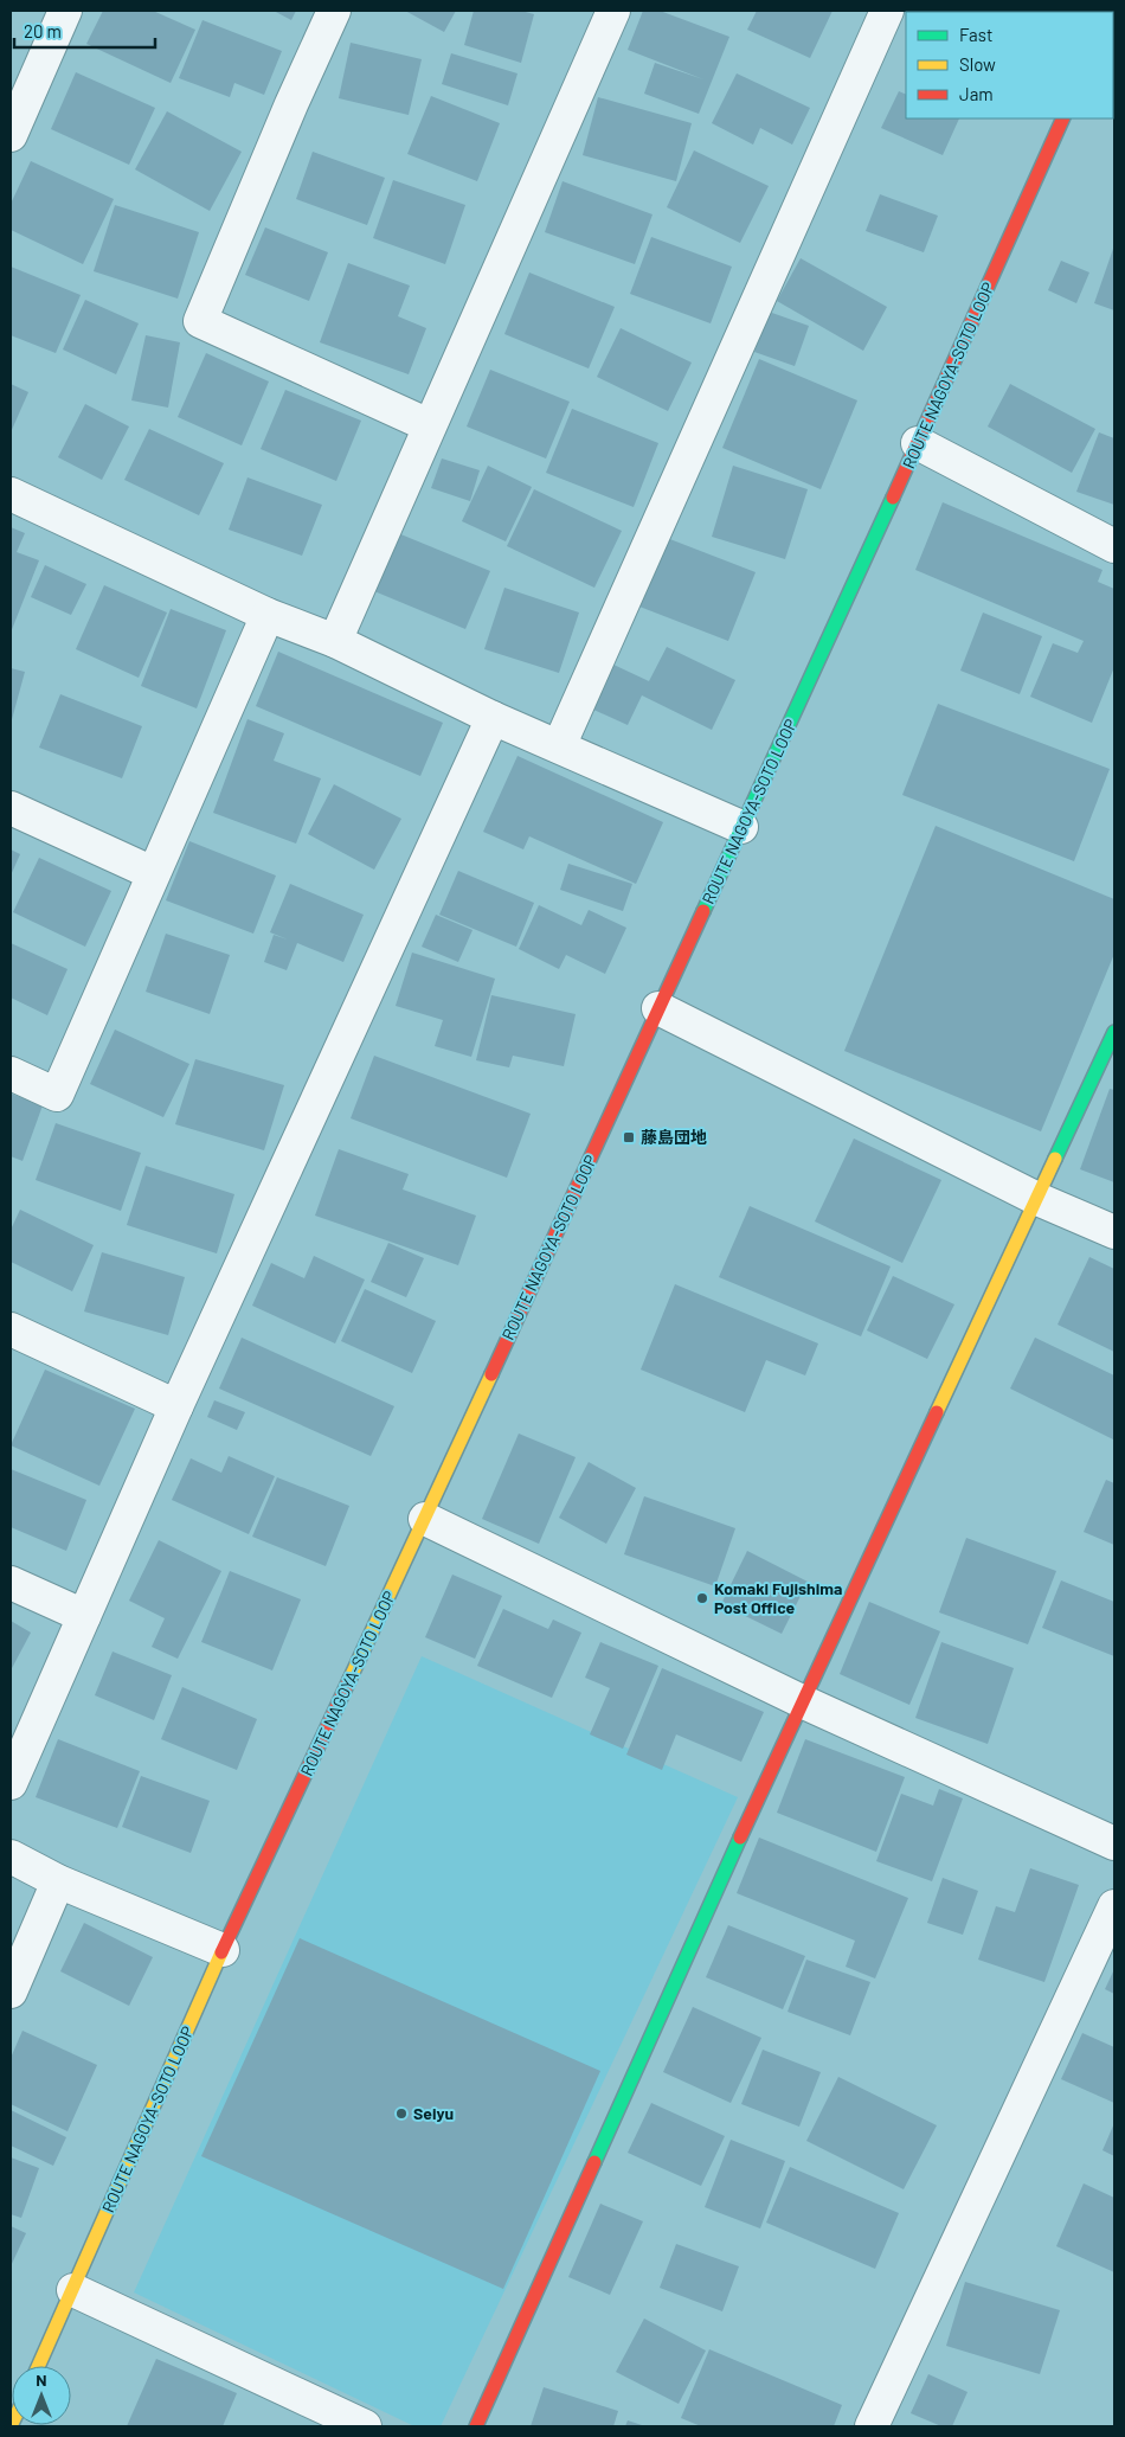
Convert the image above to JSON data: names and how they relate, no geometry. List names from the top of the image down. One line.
{"streets":{"main road":["ROUTE NAGOYA-SOTO LOOP"]},"places":{"transit":["藤島団地"],"other":["Komaki Fujishima Post Office","Seiyu"]},"legend":["Fast","Slow","Jam"],"scale_bar":"20 m","north":"top"}
